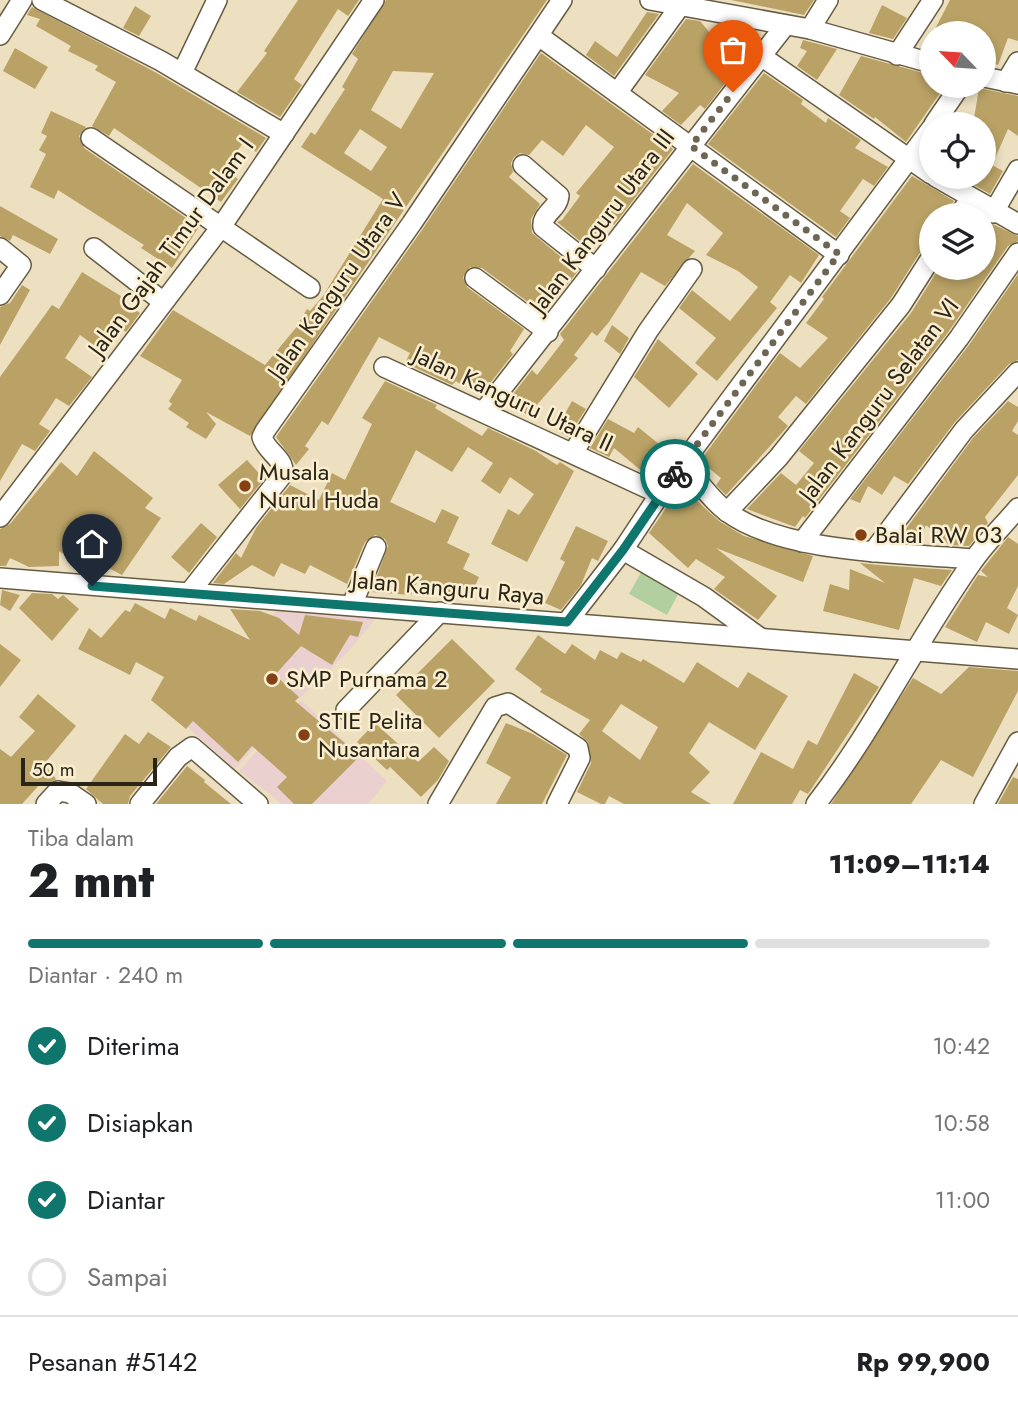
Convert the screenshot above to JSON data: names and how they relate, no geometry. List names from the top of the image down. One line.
{"streets":{"street":["Jalan Kanguru Utara III","Jalan Gajah Timur Dalam I","Jalan Kanguru Utara V","Jalan Kanguru Utara II","Jalan Kanguru Selatan VI","Jalan Kanguru Raya"]},"crossings":[["Jalan Kanguru Utara III","Jalan Kanguru Utara II"],["Jalan Kanguru Utara V","Jalan Kanguru Raya"]],"places":["Musala Nurul Huda","Balai RW 03","SMP Purnama 2","STIE Pelita Nusantara"],"scale_bar":"50 m","north":"top left","page":{"scale":"50 m","heading":["2 mnt","Tiba dalam","11:09–11:14"],"panel":["Pesanan #5142","Rp 99,900"],"bar":"Diantar · 240 m","list":[["Diterima","10:42"],["Disiapkan","10:58"],["Diantar","11:00"],"Sampai"]}}
